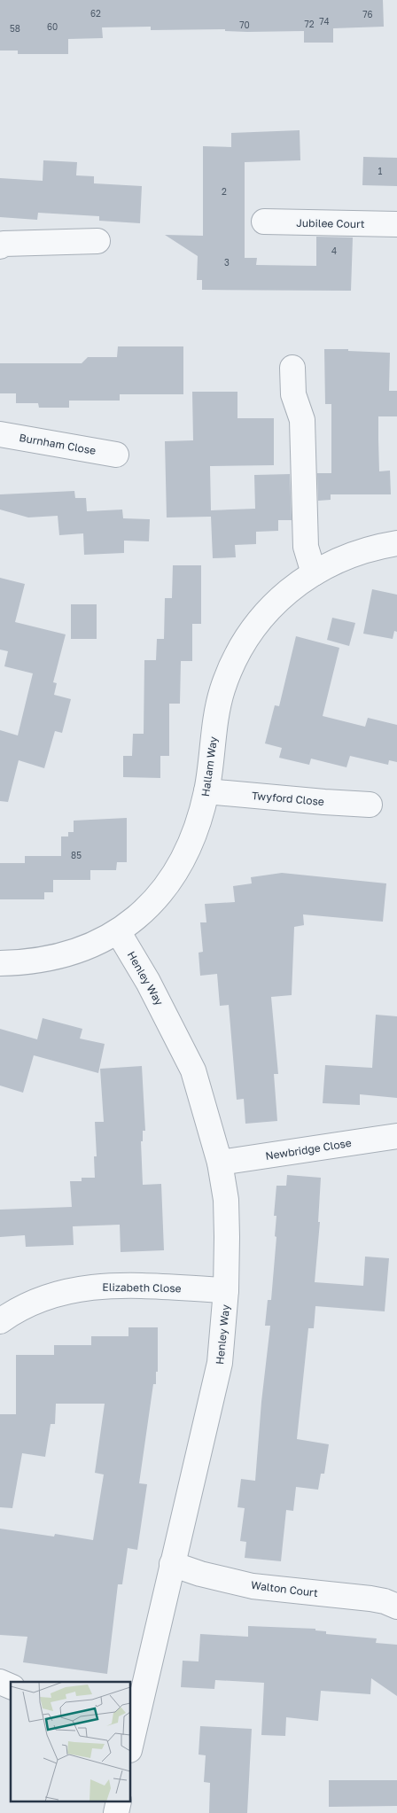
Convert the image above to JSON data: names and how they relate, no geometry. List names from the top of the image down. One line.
{"streets":{"street":["Jubilee Court","Burnham Close","Hallam Way","Twyford Close","Henley Way","Newbridge Close","Elizabeth Close","Walton Court"]},"crossings":[["Hallam Way","Twyford Close"],["Hallam Way","Henley Way"],["Henley Way","Newbridge Close"],["Henley Way","Elizabeth Close"],["Henley Way","Walton Court"]],"house_numbers":["62","76","74","72","70","60","58","1","2","4","3","85"]}
